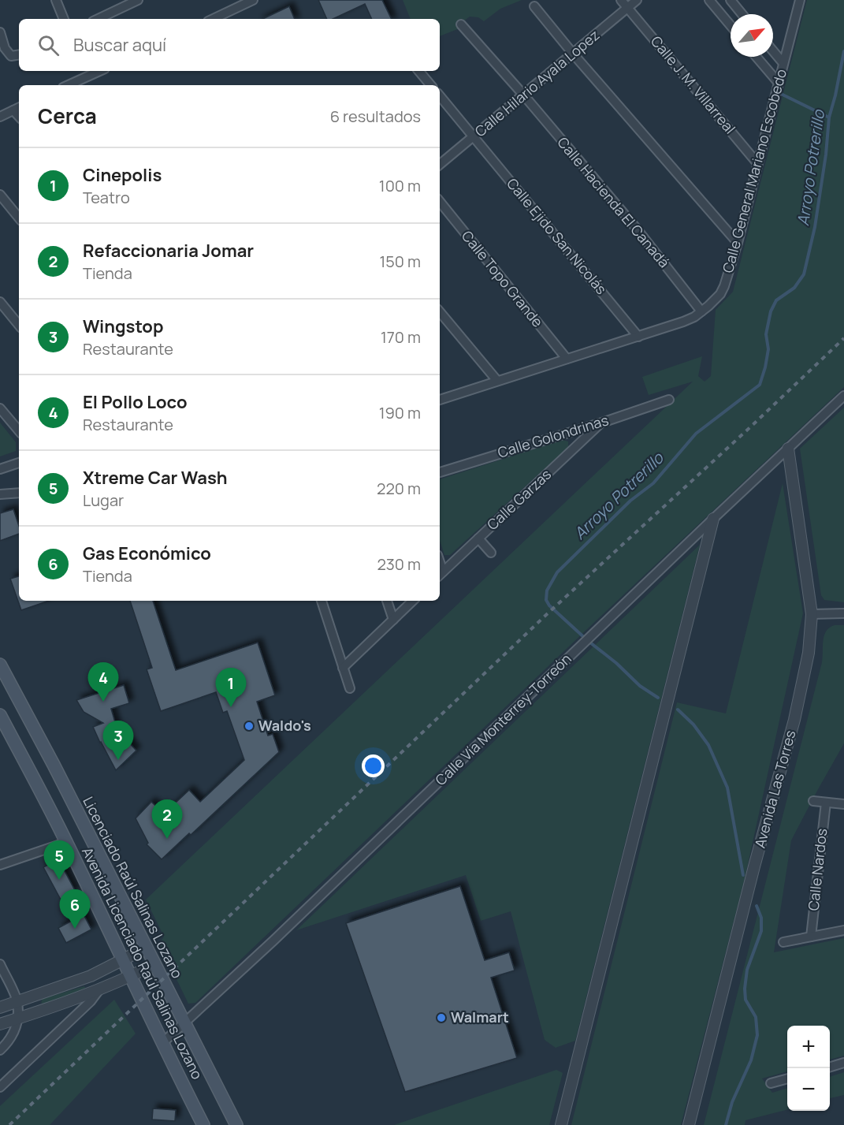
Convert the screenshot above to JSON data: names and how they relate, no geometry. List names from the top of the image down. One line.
{"streets":{"main road":["Licenciado Raúl Salinas Lozano","Avenida Licenciado Raúl Salinas Lozano"],"street":["Calle Hilario Ayala Lopez","Calle J. M. Villarreal","Calle General Mariano Escobedo","Calle Hacienda El Canadá","Calle Ejido San Nicolás","Calle Topo Grande","Calle Golondrinas","Calle Garzas","Calle Vía Monterrey-Torreón","Avenida Las Torres","Calle Nardos"]},"crossings":[["Calle Hilario Ayala Lopez","Calle J. M. Villarreal"],["Calle Hilario Ayala Lopez","Calle Hacienda El Canadá"],["Calle Hilario Ayala Lopez","Calle Ejido San Nicolás"],["Calle J. M. Villarreal","Calle General Mariano Escobedo"],["Calle General Mariano Escobedo","Calle Hacienda El Canadá"],["Calle General Mariano Escobedo","Calle Ejido San Nicolás"],["Calle General Mariano Escobedo","Calle Topo Grande"],["Calle Golondrinas","Calle Garzas"],["Calle Vía Monterrey-Torreón","Avenida Las Torres"],["Calle Vía Monterrey-Torreón","Licenciado Raúl Salinas Lozano"],["Calle Vía Monterrey-Torreón","Avenida Licenciado Raúl Salinas Lozano"]],"water":["Arroyo Potrerillo"],"places":["Waldo's","Walmart"],"north":"top right","page":{"search":"Buscar aquí","heading":["Cerca","6 resultados"],"list":[{"mark":"1","name":"Cinepolis","note":"Teatro","value":"100 m"},{"mark":"2","name":"Refaccionaria Jomar","note":"Tienda","value":"150 m"},{"mark":"3","name":"Wingstop","note":"Restaurante","value":"170 m"},{"mark":"4","name":"El Pollo Loco","note":"Restaurante","value":"190 m"},{"mark":"5","name":"Xtreme Car Wash","note":"Lugar","value":"220 m"},{"mark":"6","name":"Gas Económico","note":"Tienda","value":"230 m"}],"pins":["4","1","3","2","5","6"],"map_buttons":["+","−"]}}
